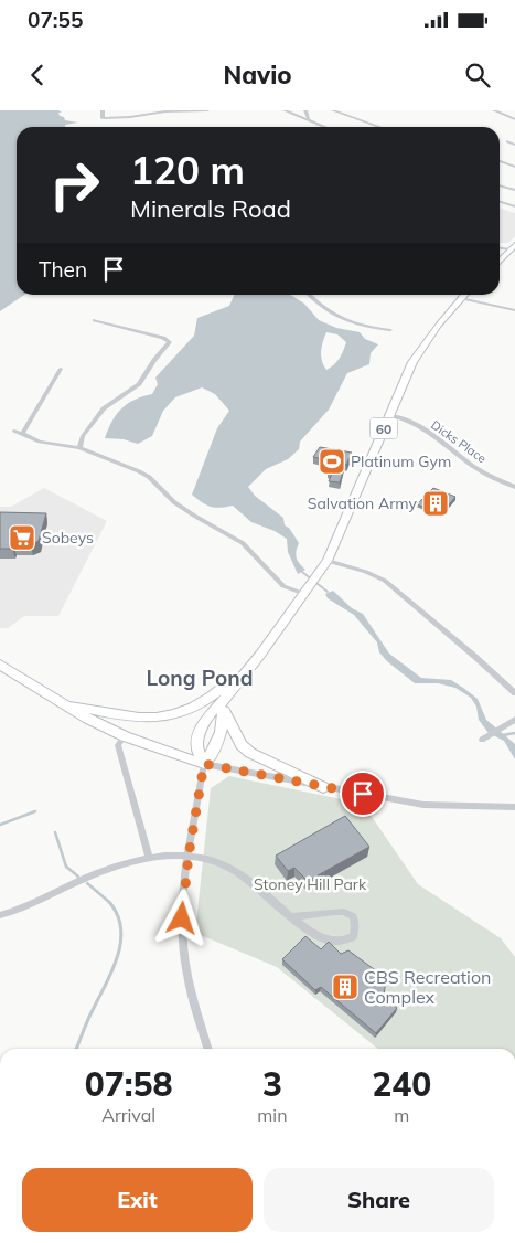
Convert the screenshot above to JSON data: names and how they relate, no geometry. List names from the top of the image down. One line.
{"streets":{"main road":["60"],"street":["Dicks Place"]},"crossings":[["60","Dicks Place"]],"districts":["Long Pond"],"parks":["Stoney Hill Park"],"places":{"sports":["Platinum Gym"],"building":["Salvation Army","CBS Recreation Complex"],"supermarket":["Sobeys"]},"page":{"status":"07:55","header":"Navio","turn":["120 m","Minerals Road"],"then":"Then","eta":["07:58","Arrival","3","min","240","m"],"buttons":["Exit","Share"]}}
